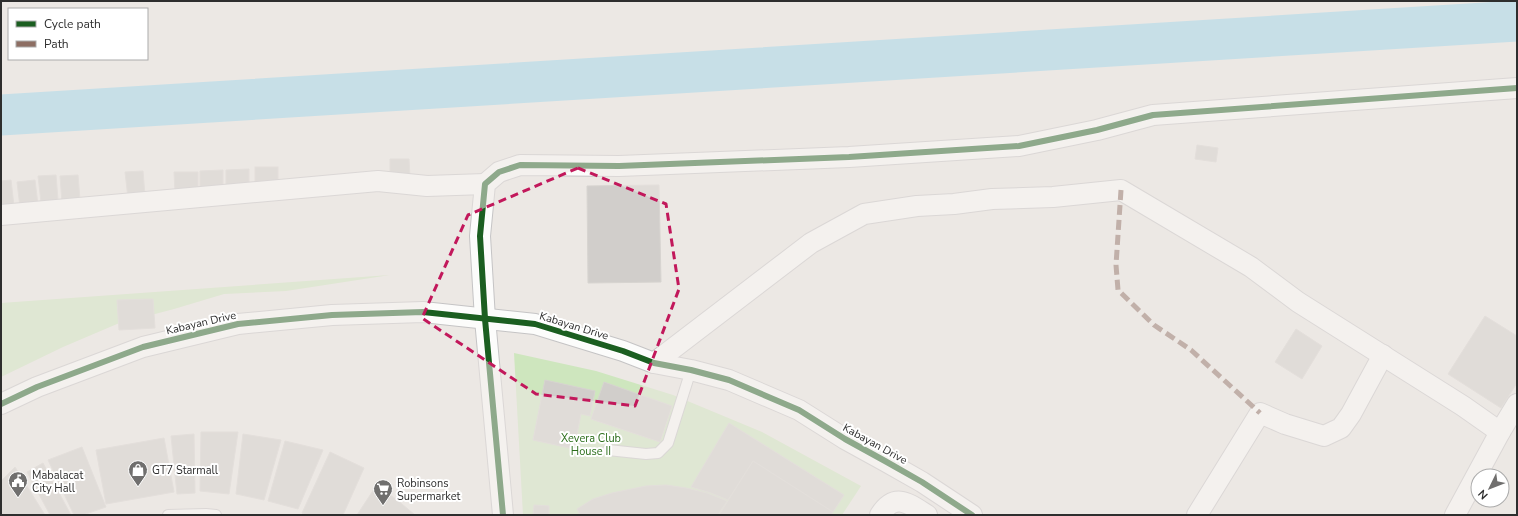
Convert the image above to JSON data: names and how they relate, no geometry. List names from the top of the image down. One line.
{"streets":{"street":["Kabayan Drive"]},"parks":["Xevera Club House II"],"places":{"shop":["GT7 Starmall"],"public building":["Mabalacat City Hall"],"supermarket":["Robinsons Supermarket"]},"legend":["Cycle path","Path"],"north":"bottom left"}
